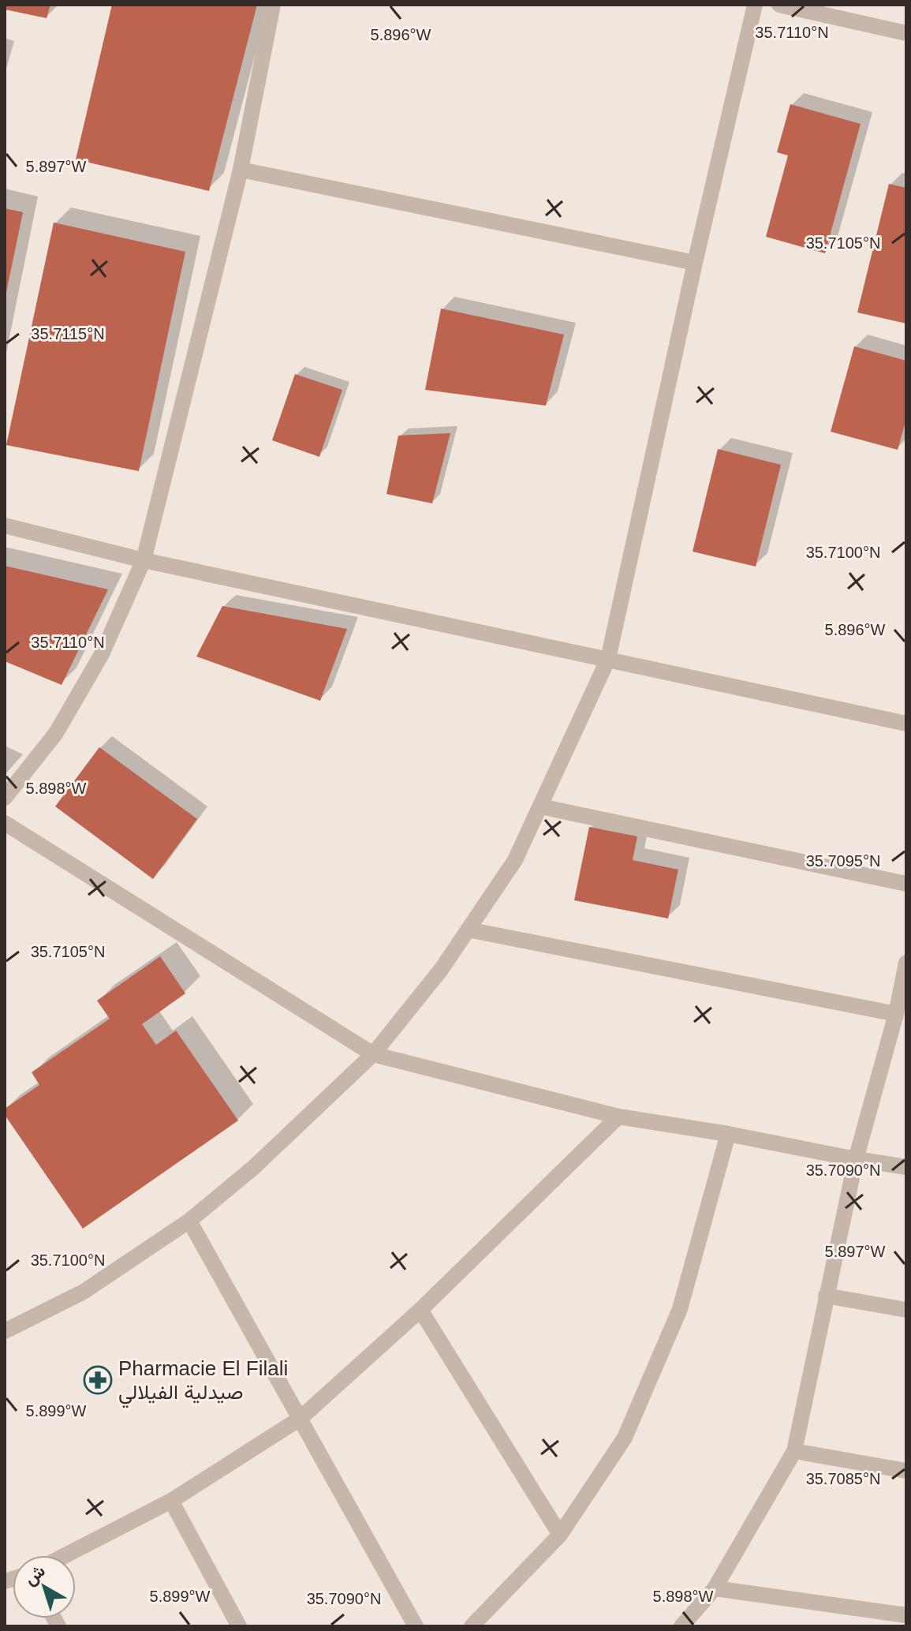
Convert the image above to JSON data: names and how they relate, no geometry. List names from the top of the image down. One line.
{"places":{"pharmacy":["Pharmacie El Filali صيدلية الفيلالي"]},"north":"top left","coordinates":["35.7110°N","5.896°W","5.897°W","35.7105°N","35.7115°N","35.7100°N","5.898°W","35.7095°N","35.7090°N","5.899°W","35.7085°N"]}
